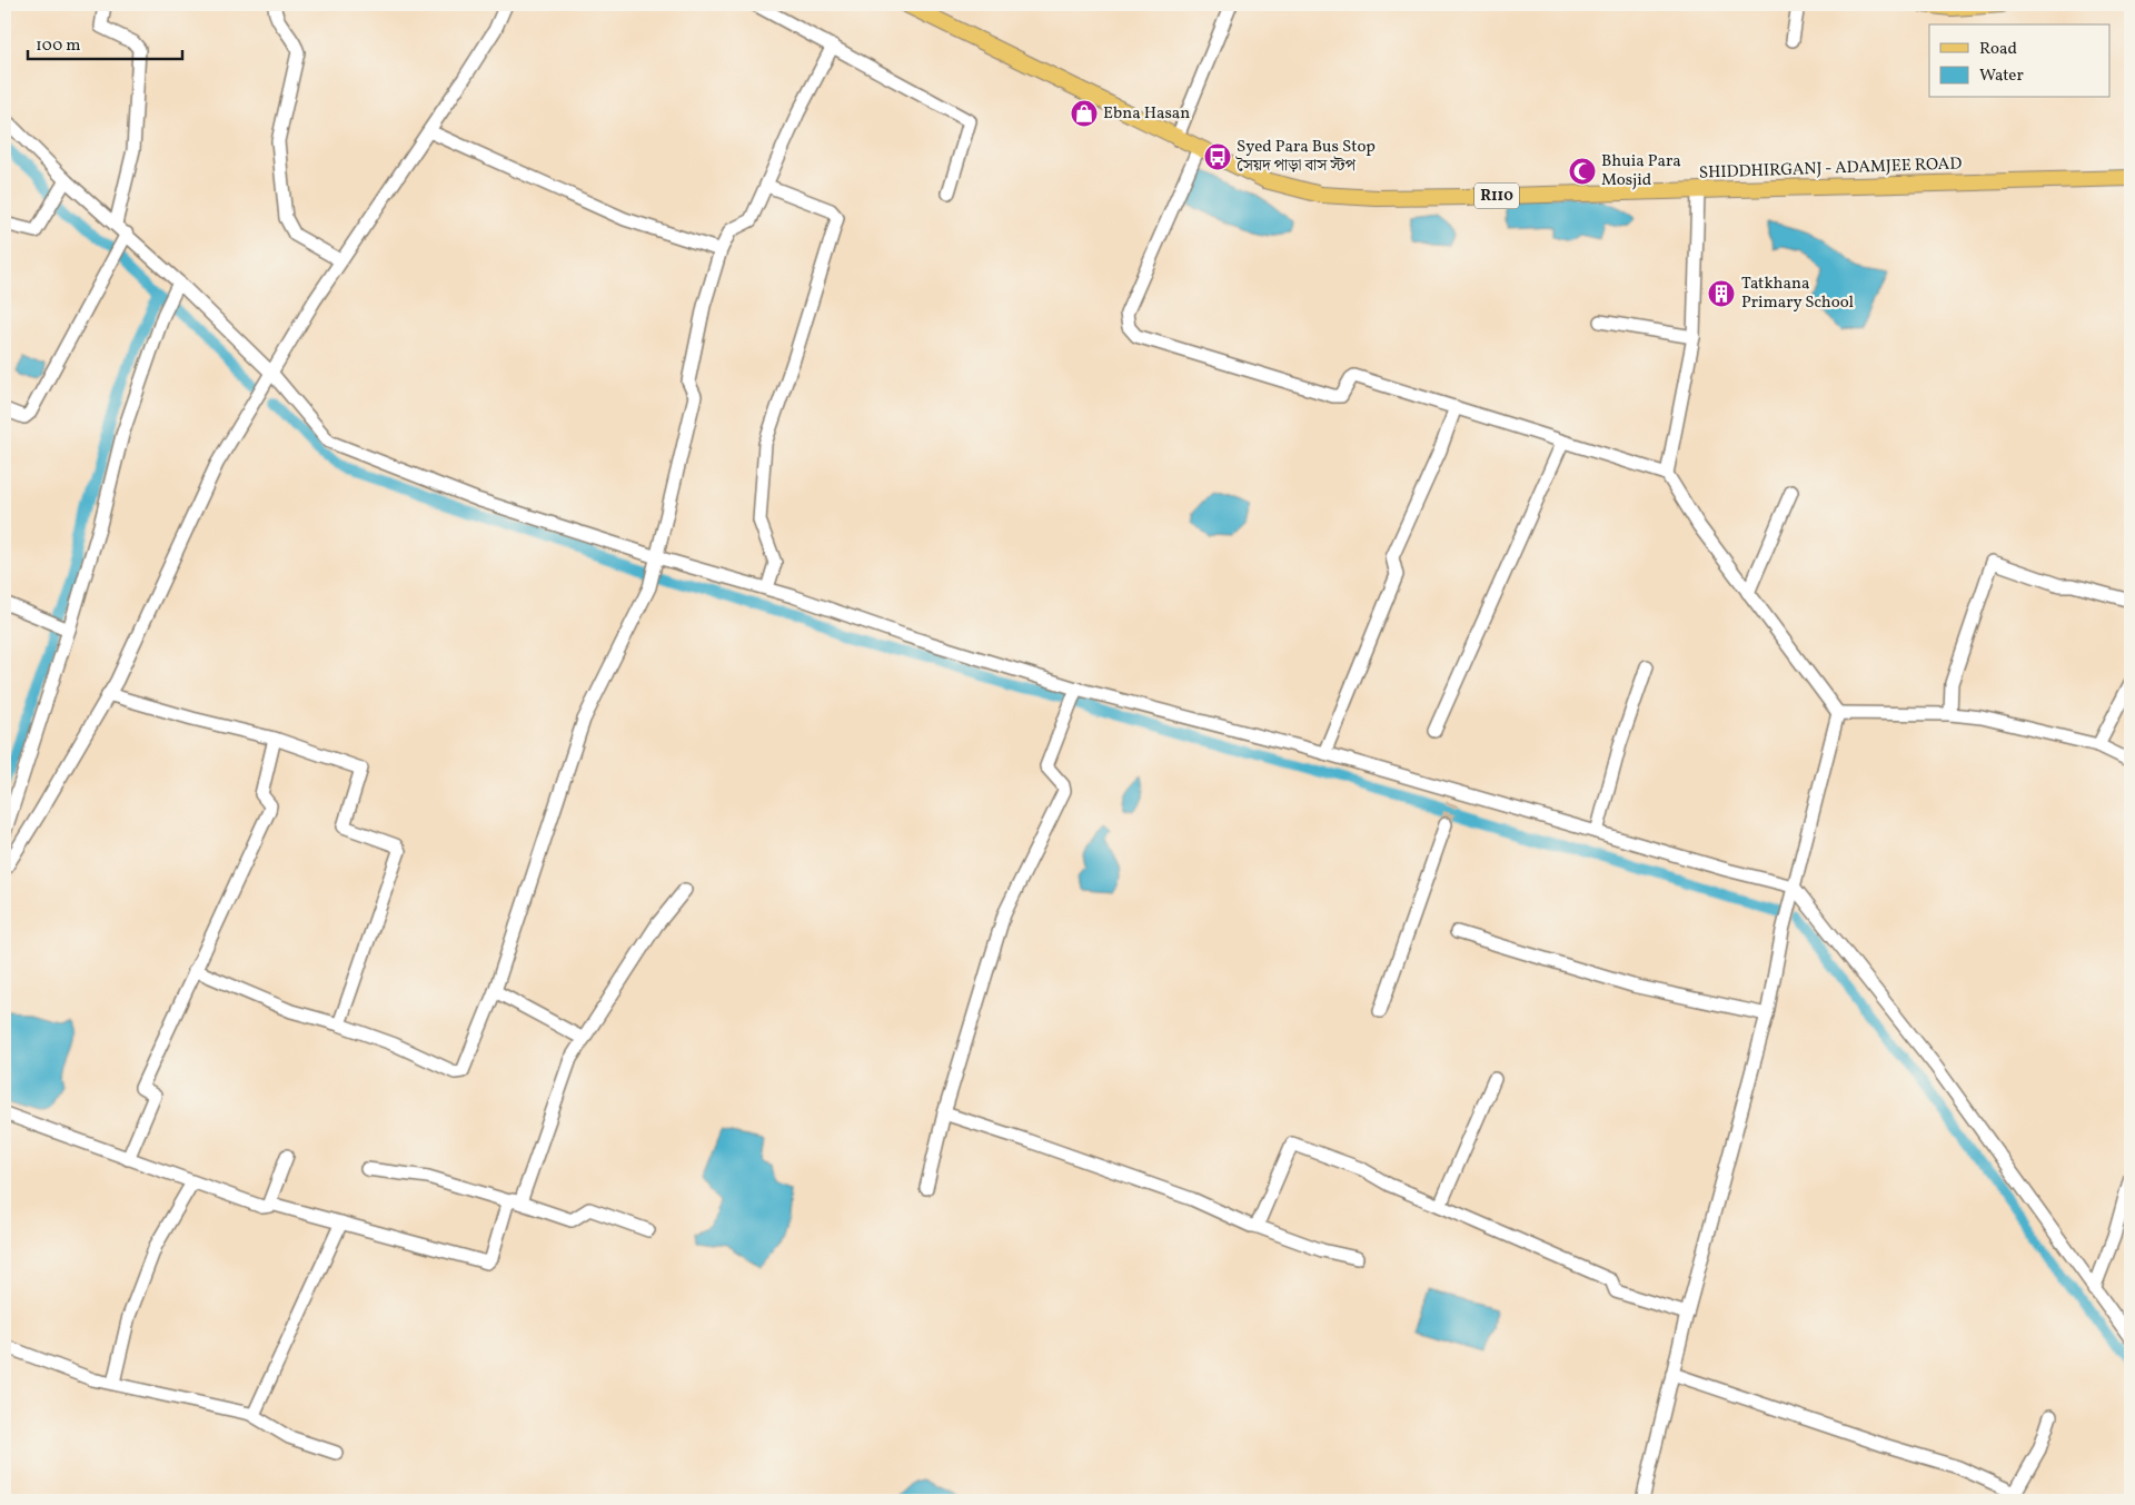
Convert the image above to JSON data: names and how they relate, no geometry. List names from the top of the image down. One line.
{"streets":{"main road":["SHIDDHIRGANJ - ADAMJEE ROAD","R110"]},"places":{"shop":["Ebna Hasan"],"bus stop":["Syed Para Bus Stop সৈয়দ পাড়া বাস স্টপ"],"mosque":["Bhuia Para Mosjid"],"building":["Tatkhana Primary School"]},"legend":["Road","Water"],"scale_bar":"100 m"}
